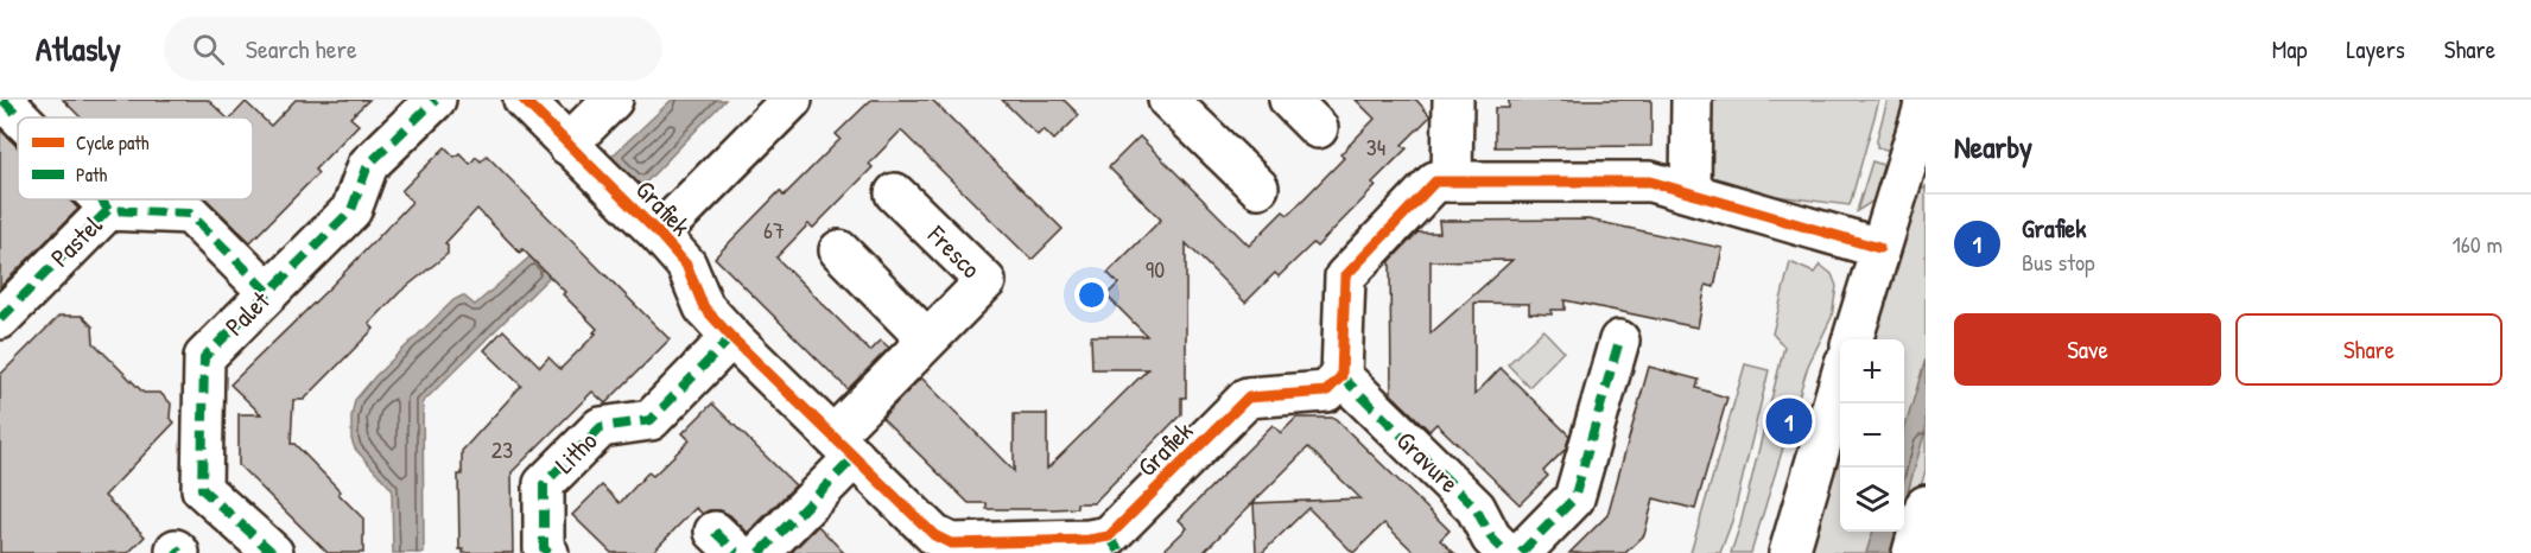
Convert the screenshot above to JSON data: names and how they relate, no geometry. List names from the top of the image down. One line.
{"streets":{"street":["Grafiek","Pastel","Fresco","Palet","Litho","Gravure"]},"crossings":[["Grafiek","Fresco"],["Grafiek","Litho"],["Grafiek","Gravure"],["Pastel","Palet"]],"house_numbers":["34","67","90","23"],"legend":["Cycle path","Path"],"page":{"header":"Atlasly","search":"Search here","nav":["Map","Layers","Share"],"heading":"Nearby","list":[{"mark":"1","name":"Grafiek","note":"Bus stop","value":"160 m"}],"buttons":["Save","Share"],"map_buttons":["+","−"],"pins":"1"}}
